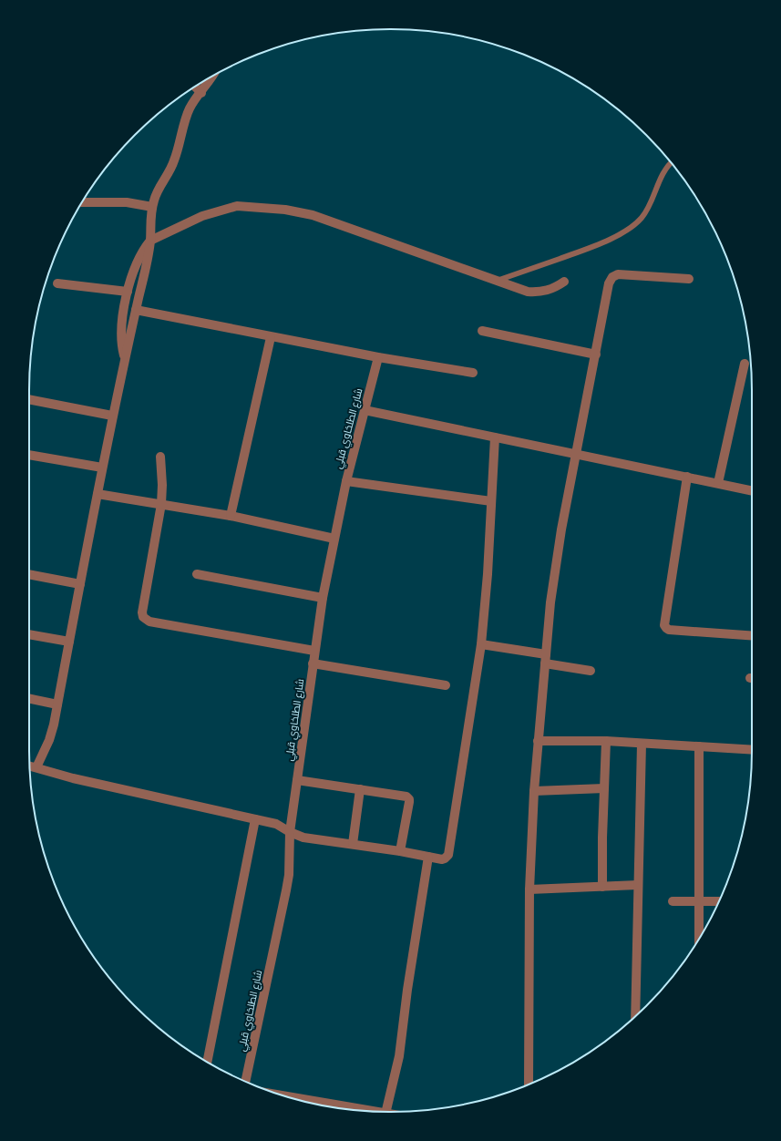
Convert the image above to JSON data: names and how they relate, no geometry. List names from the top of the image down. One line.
{"streets":{"street":["شارع الطلخاوي قبلي"]}}
